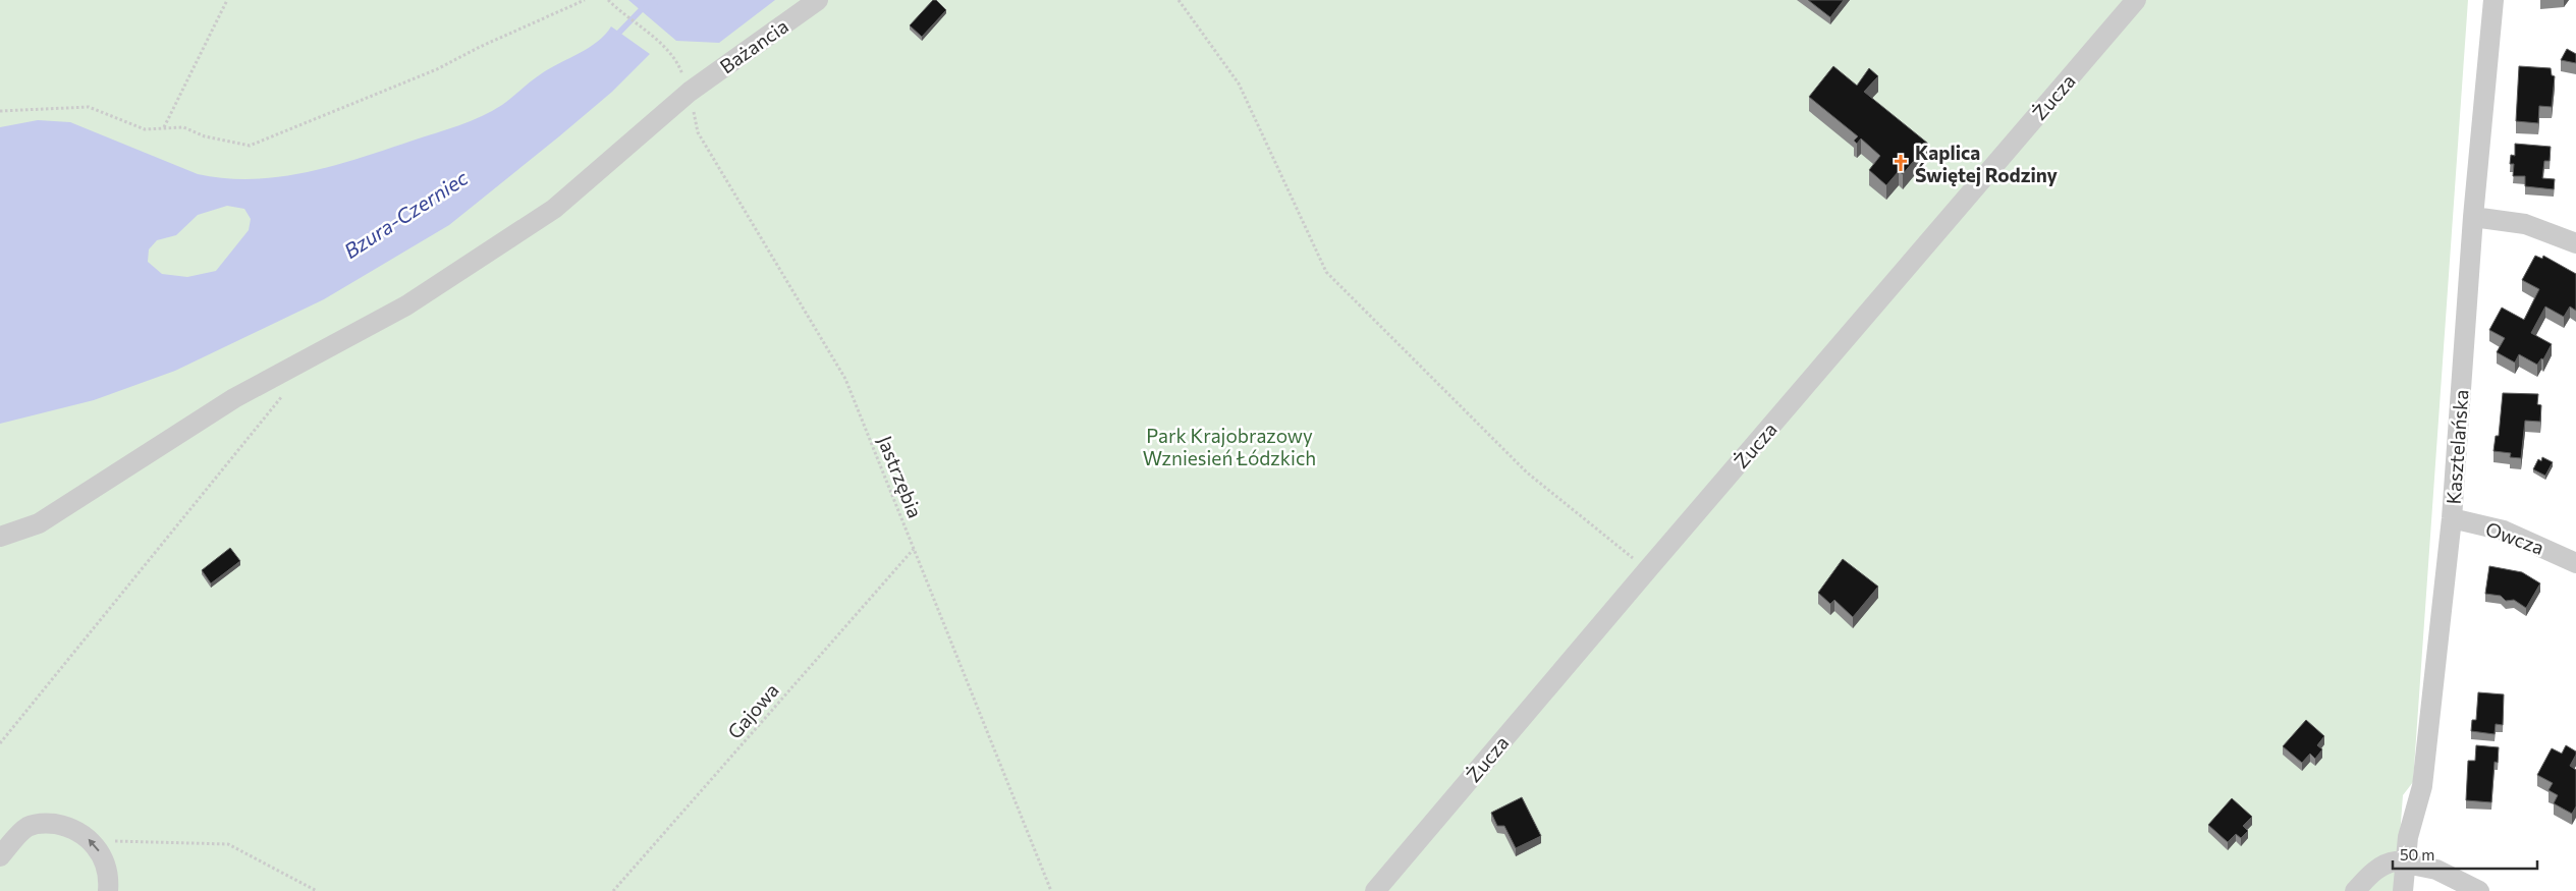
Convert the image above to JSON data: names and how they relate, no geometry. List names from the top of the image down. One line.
{"streets":{"street":["Bażancia","Żucza","Kasztelańska","Owcza"],"path":["Jastrzębia","Gajowa"]},"crossings":[["Bażancia","Jastrzębia"],["Kasztelańska","Owcza"],["Jastrzębia","Gajowa"]],"water":["Bzura-Czerniec"],"parks":["Park Krajobrazowy Wzniesień Łódzkich"],"places":{"church":["Kaplica Świętej Rodziny"]},"scale_bar":"50 m"}
